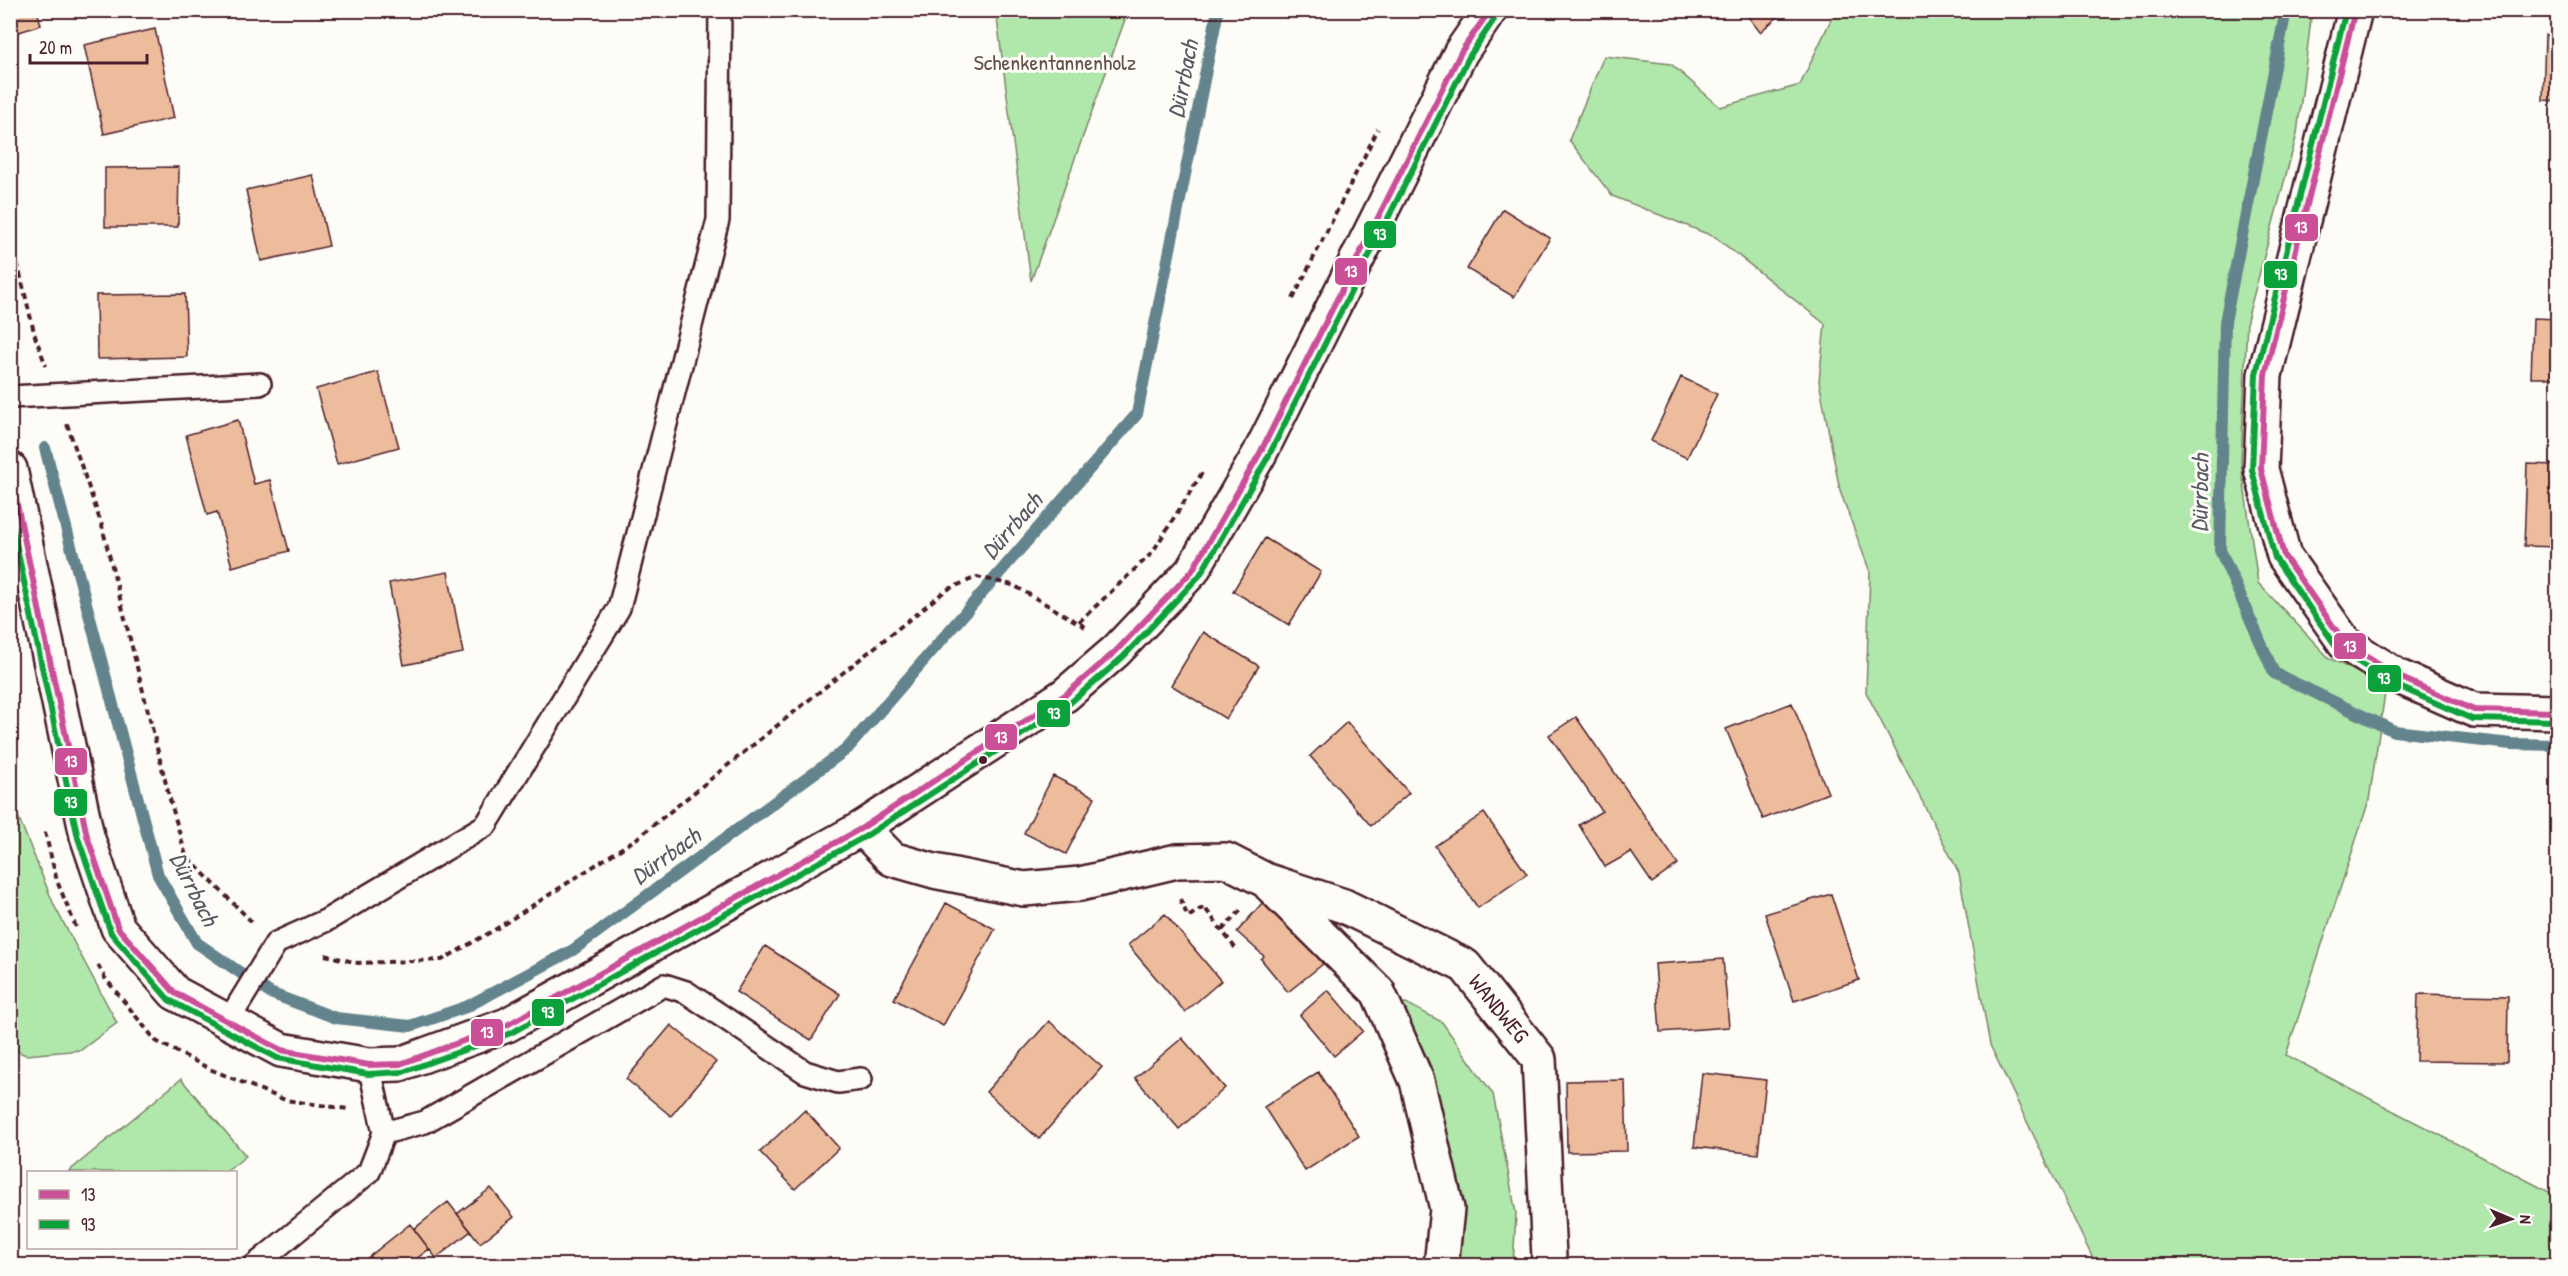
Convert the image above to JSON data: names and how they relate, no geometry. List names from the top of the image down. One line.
{"streets":{"street":["WANDWEG"]},"water":["Dürrbach"],"parks":["Schenkentannenholz"],"lines":["transit line 13","transit line 93"],"legend":["13","93"],"scale_bar":"20 m","north":"right"}
